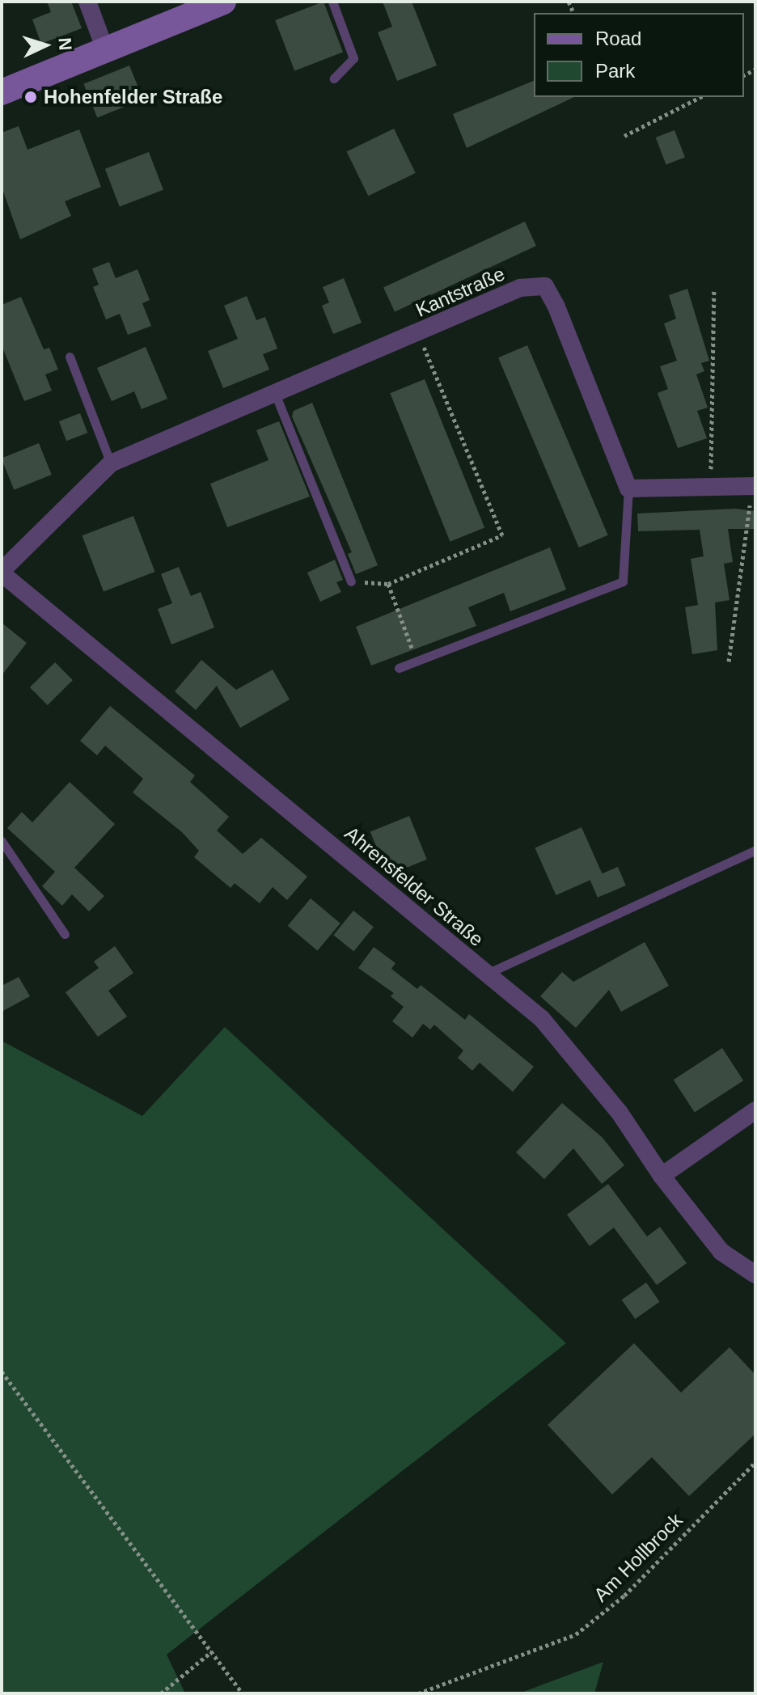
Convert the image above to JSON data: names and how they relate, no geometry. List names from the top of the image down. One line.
{"streets":{"street":["Kantstraße","Ahrensfelder Straße"],"path":["Am Hollbrock"]},"crossings":[["Kantstraße","Ahrensfelder Straße"]],"places":["Hohenfelder Straße"],"legend":["Road","Park"],"north":"right"}
